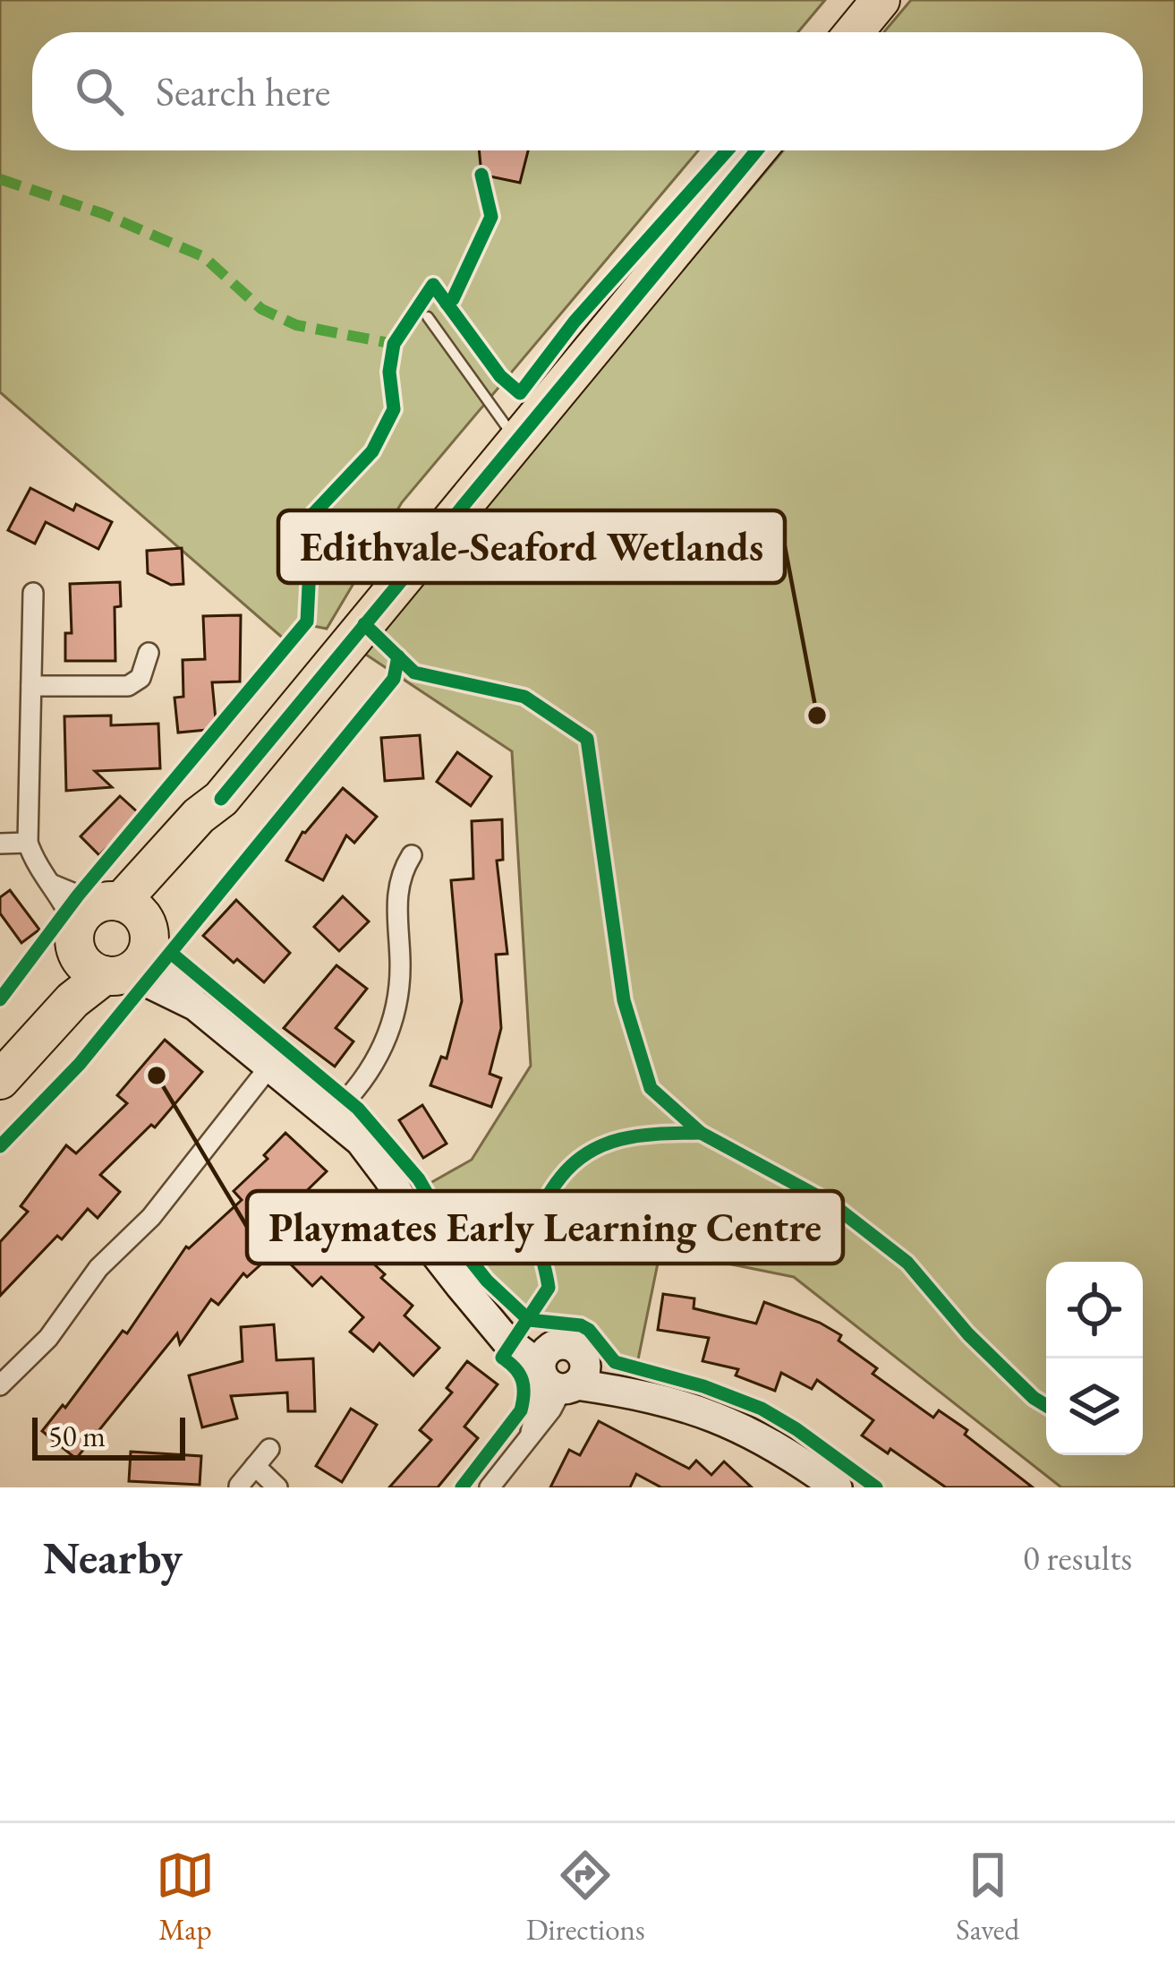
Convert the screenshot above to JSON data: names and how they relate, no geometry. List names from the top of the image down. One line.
{"places":["Edithvale-Seaford Wetlands","Playmates Early Learning Centre"],"scale_bar":"50 m","page":{"search":"Search here","scale":"50 m","heading":["Nearby","0 results"],"nav":["Map","Directions","Saved"]}}
